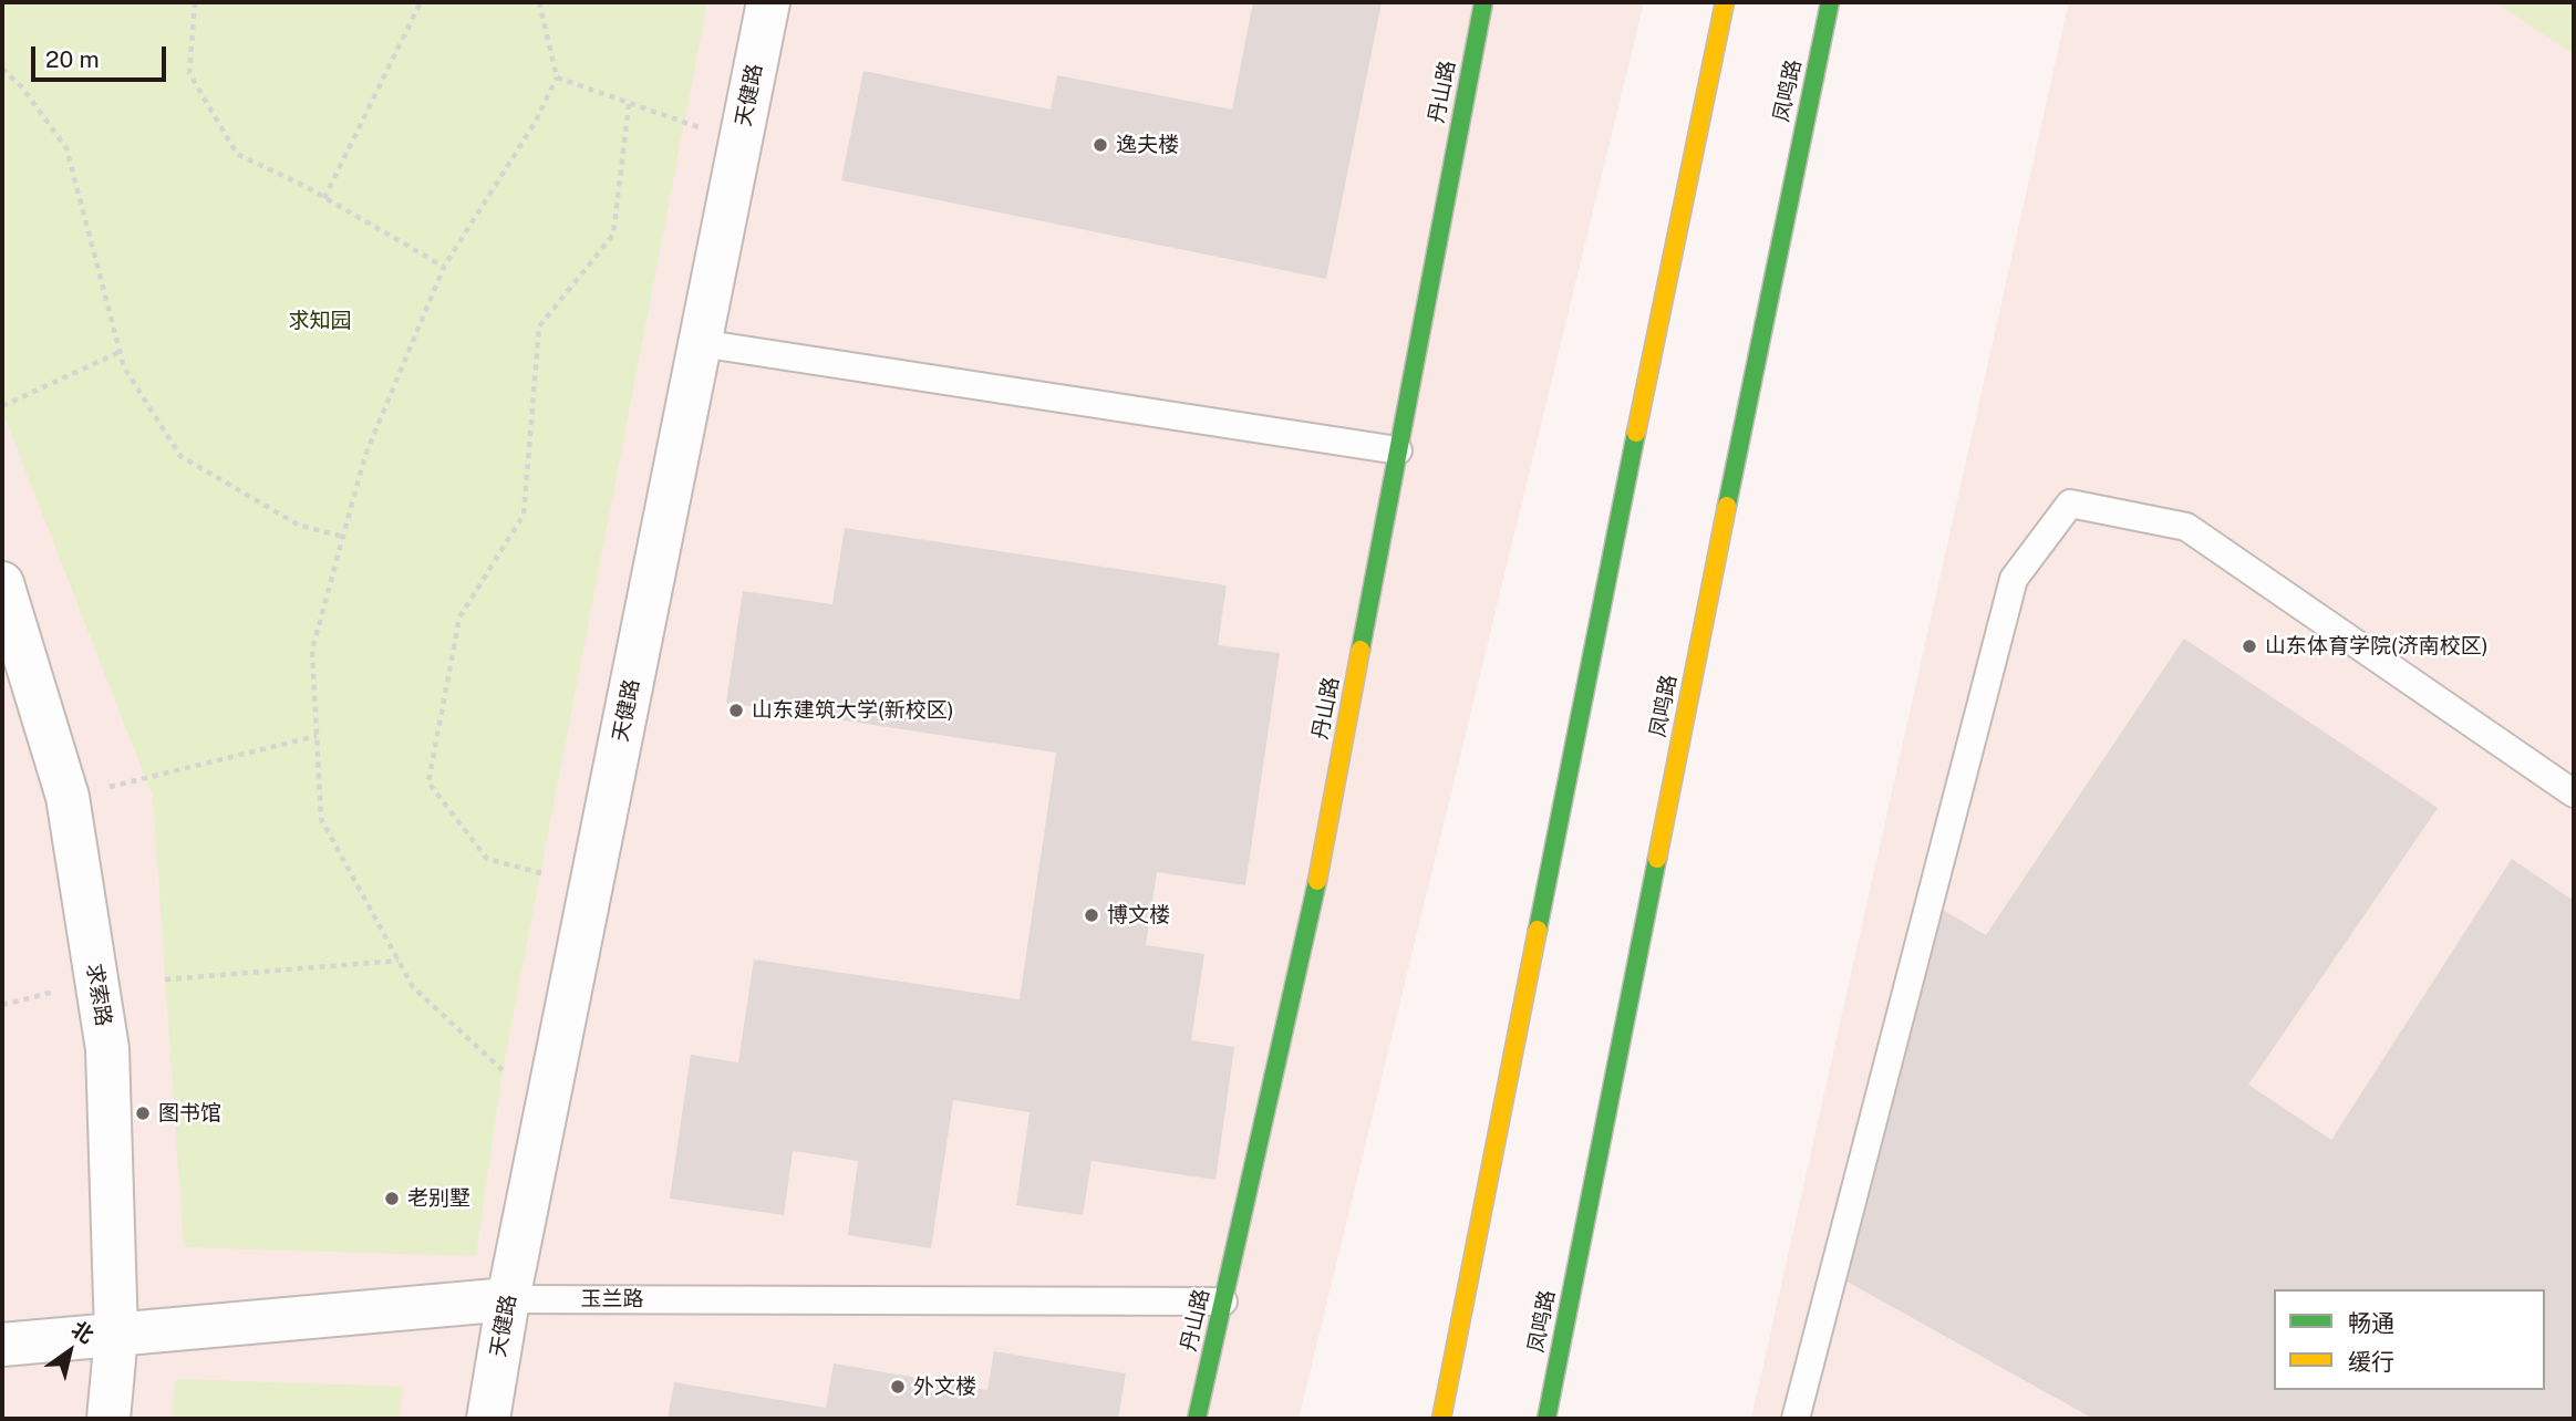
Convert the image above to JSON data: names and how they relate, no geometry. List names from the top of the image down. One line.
{"streets":{"main road":["凤鸣路","丹山路"],"street":["天健路","求索路","玉兰路"]},"crossings":[["丹山路","玉兰路"],["天健路","玉兰路"],["求索路","玉兰路"]],"parks":["求知园"],"places":["逸夫楼","山东体育学院(济南校区)","山东建筑大学(新校区)","博文楼","图书馆","老别墅","外文楼"],"legend":["畅通","缓行"],"scale_bar":"20 m","north":"top right"}
